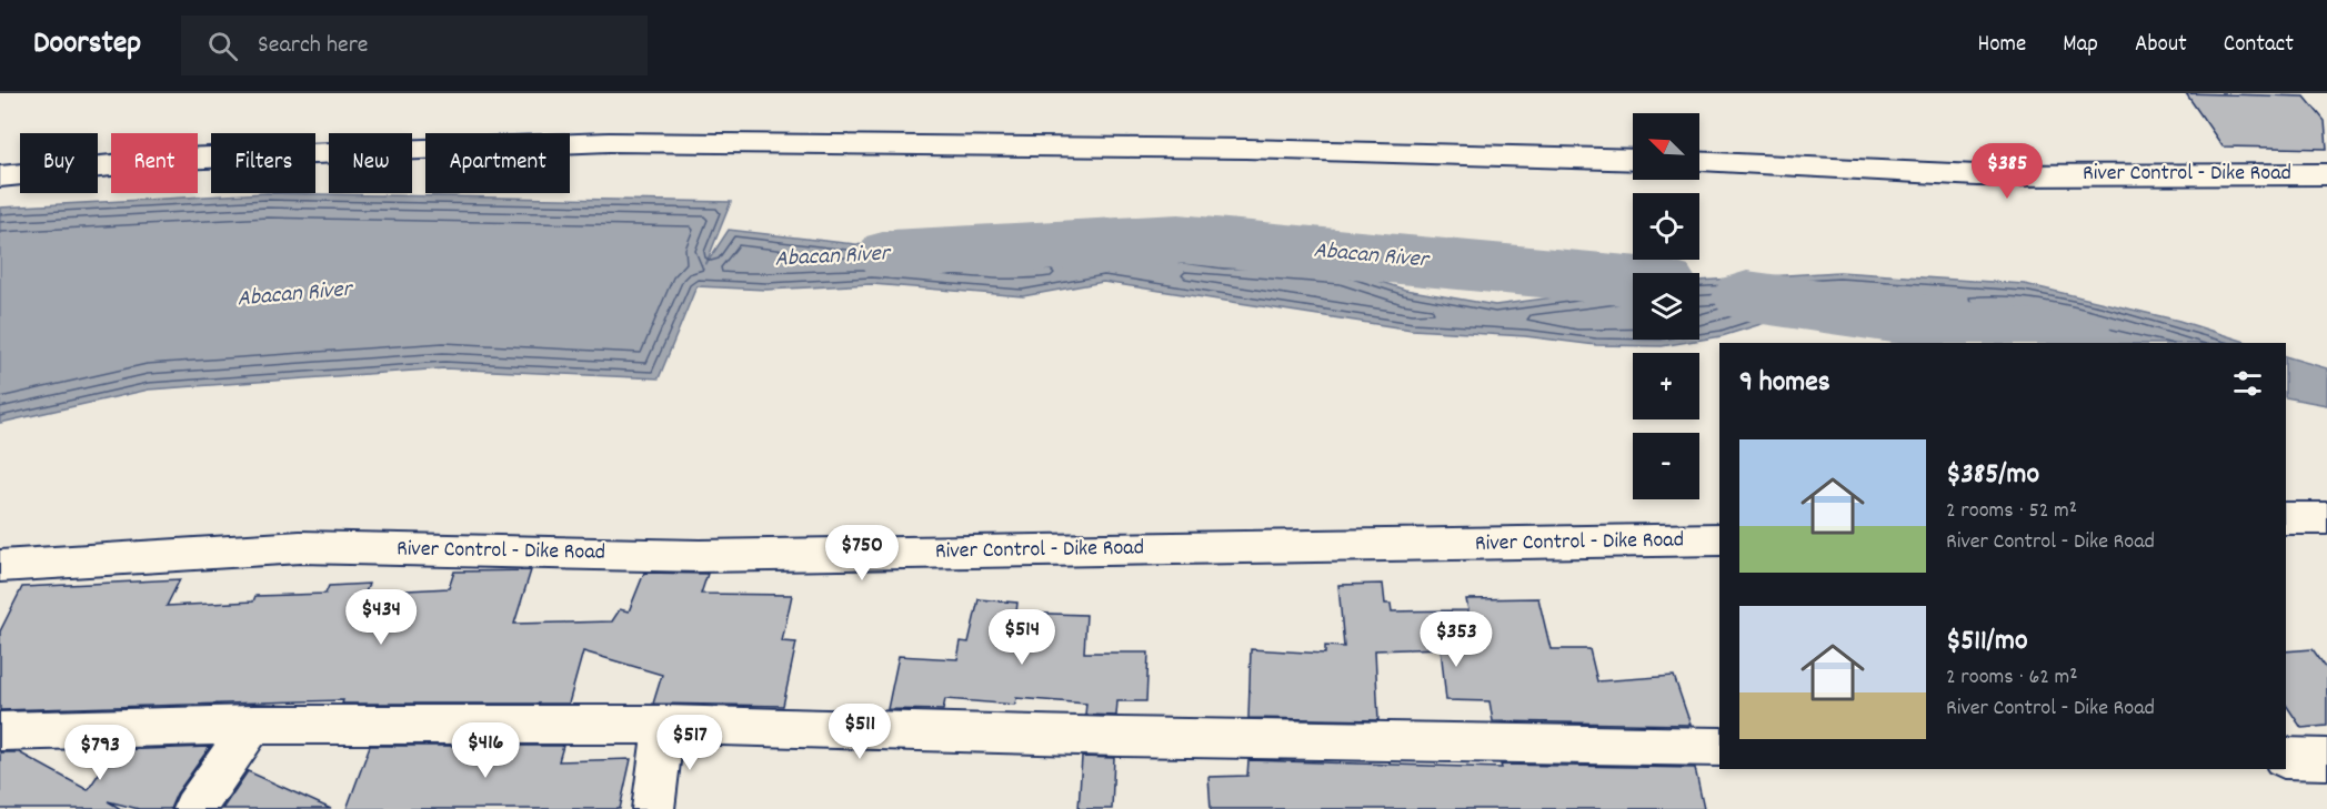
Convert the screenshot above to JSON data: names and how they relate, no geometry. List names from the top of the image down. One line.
{"streets":{"street":["River Control - Dike Road"]},"water":["Abacan River"],"north":"top left","page":{"header":"Doorstep","search":"Search here","nav":["Home","Map","About","Contact"],"map_buttons":["+","−"],"chip":["Buy","Rent","Filters","New","Apartment"],"price":["$385","$750","$434","$514","$353","$511","$517","$416","$793"],"heading":"9 homes","list":[{"name":"$385/mo","note":"2 rooms · 52 m² · River Control - Dike Road"},{"name":"$511/mo","note":"2 rooms · 62 m² · River Control - Dike Road"}]}}
